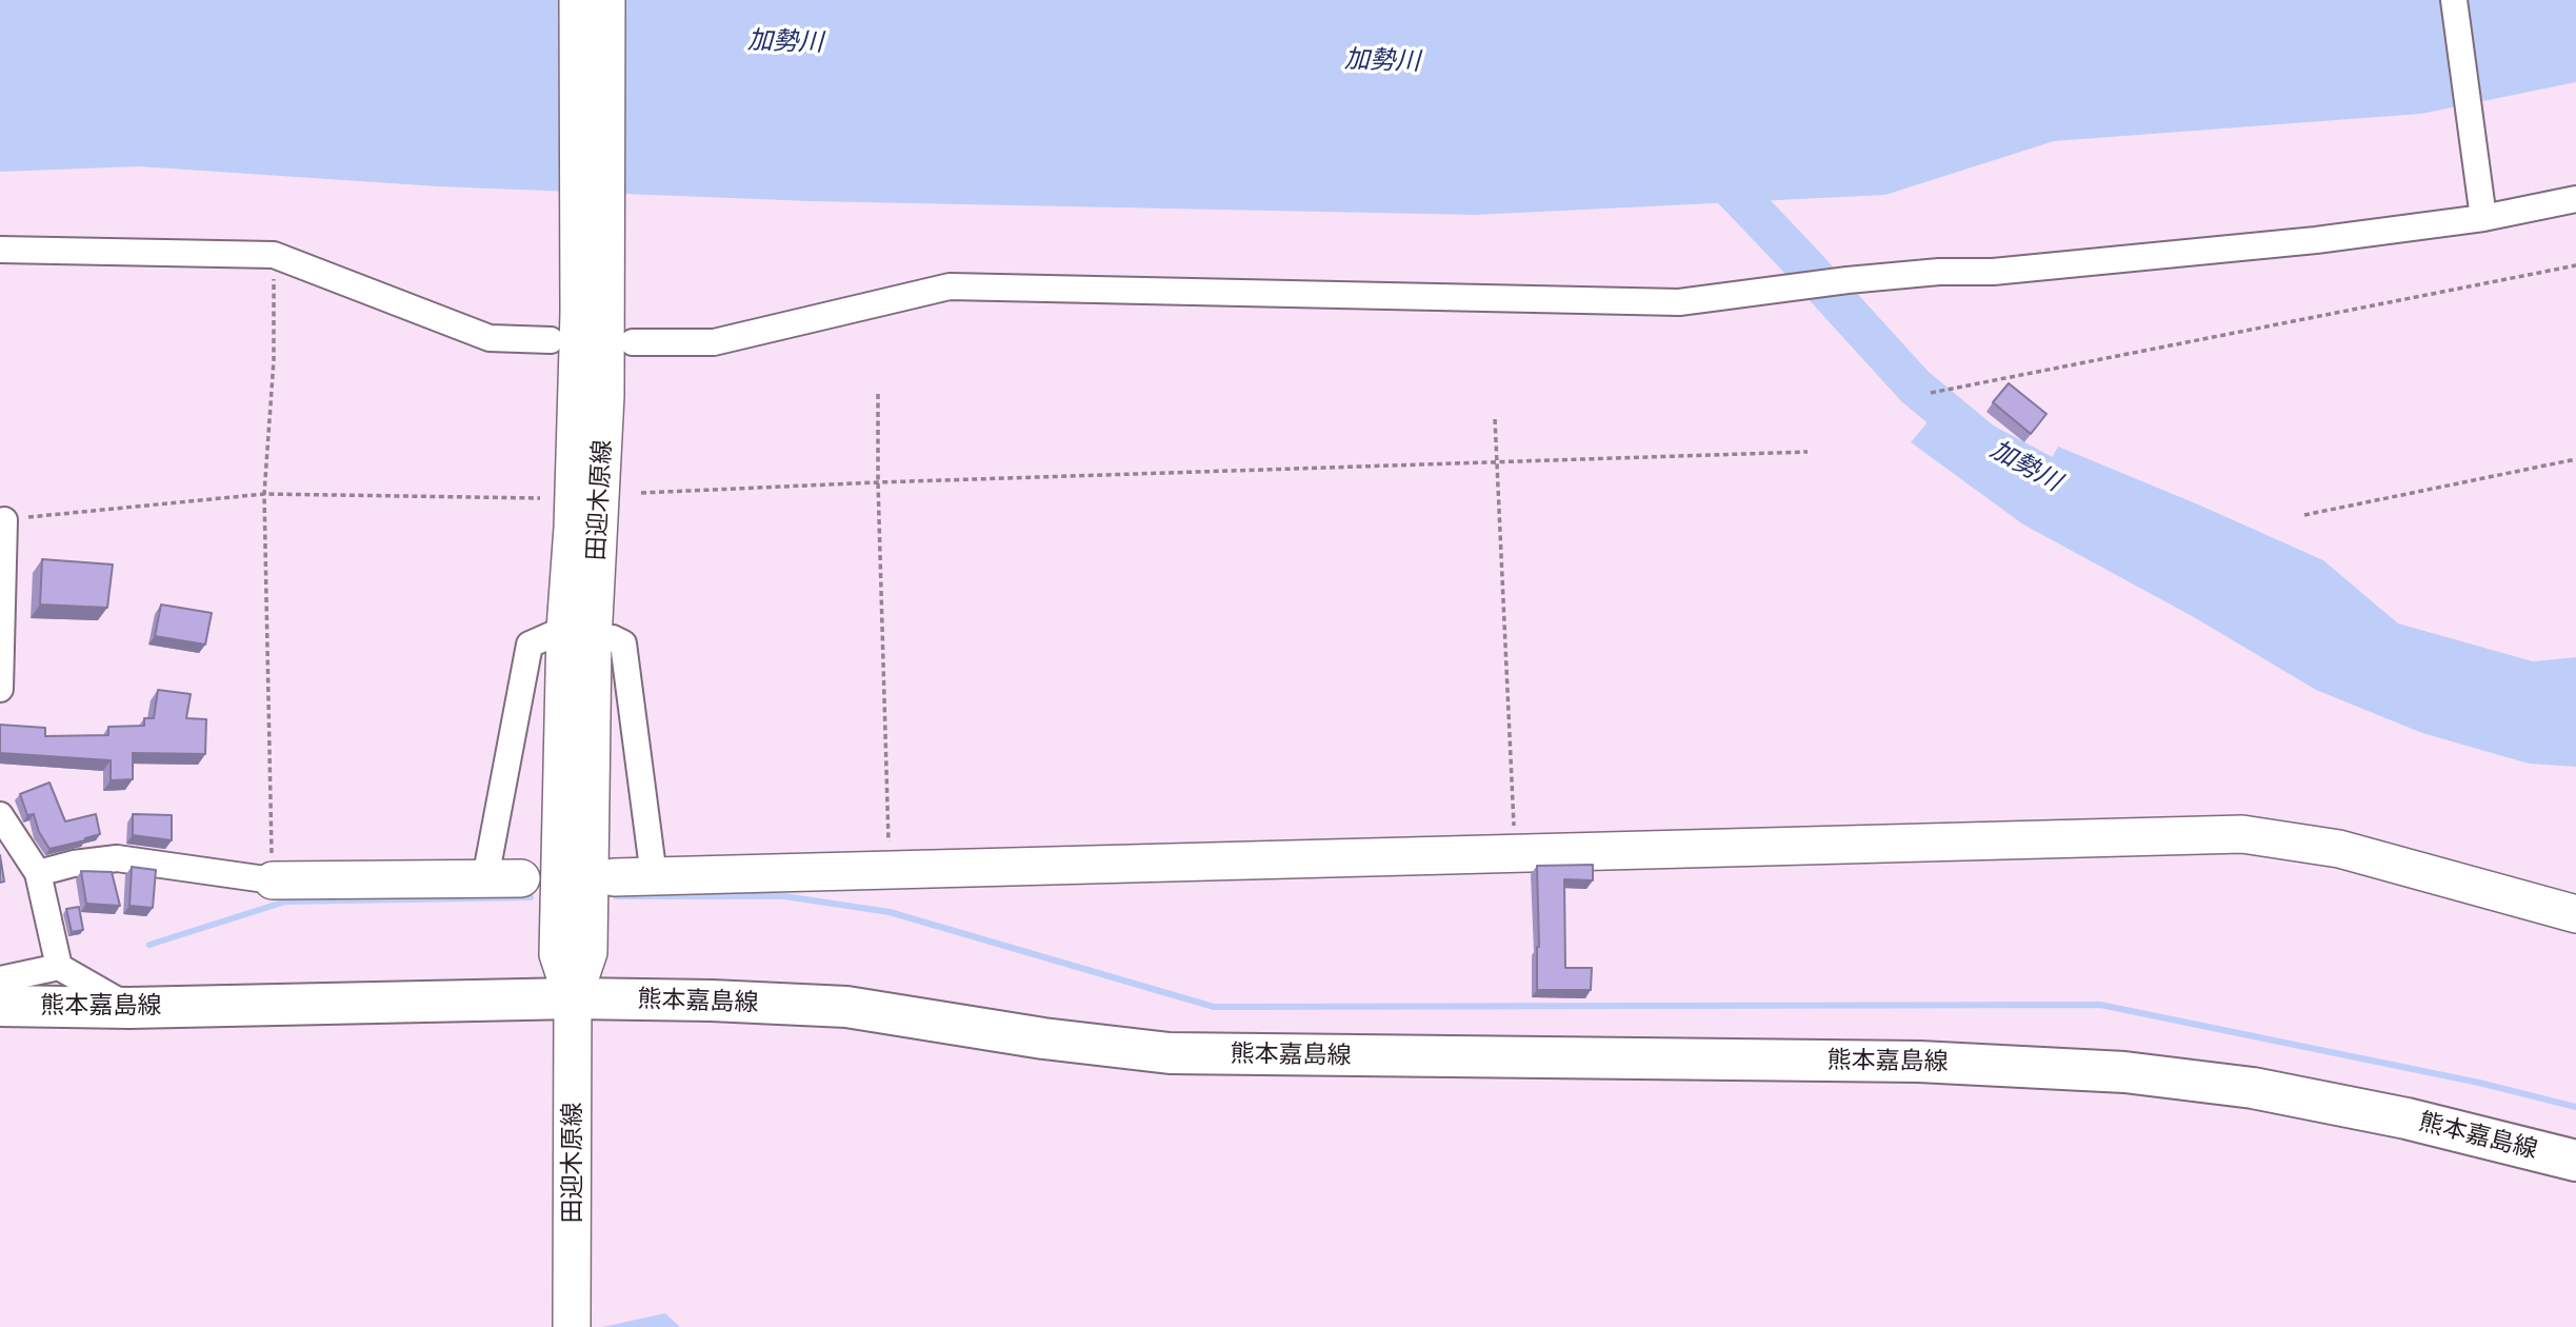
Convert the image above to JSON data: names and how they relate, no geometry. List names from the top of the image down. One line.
{"streets":{"main road":["熊本嘉島線"],"street":["田迎木原線"]},"crossings":[["田迎木原線","熊本嘉島線"]],"water":["加勢川"]}
